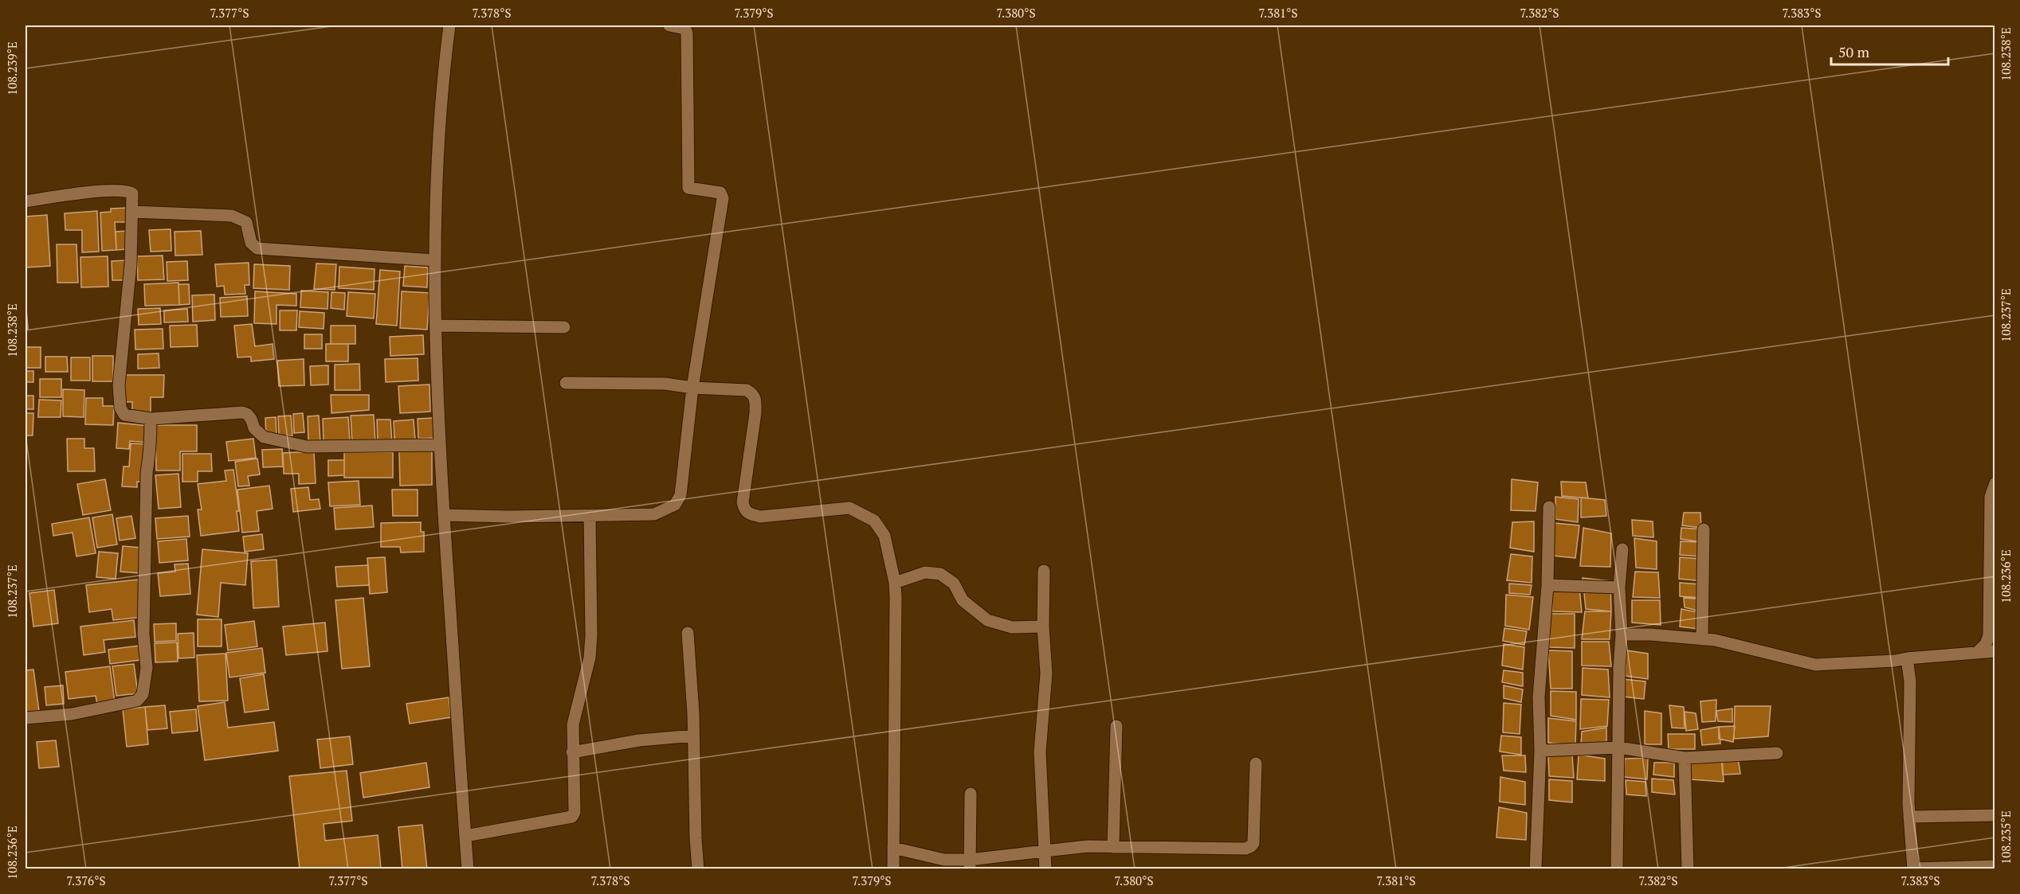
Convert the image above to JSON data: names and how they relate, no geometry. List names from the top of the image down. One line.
{"scale_bar":"50 m","coordinates":["7.377°S","7.378°S","7.379°S","7.380°S","7.381°S","7.382°S","7.383°S","108.238°E","108.239°E","108.237°E","108.236°E","108.235°E","7.376°S"]}
